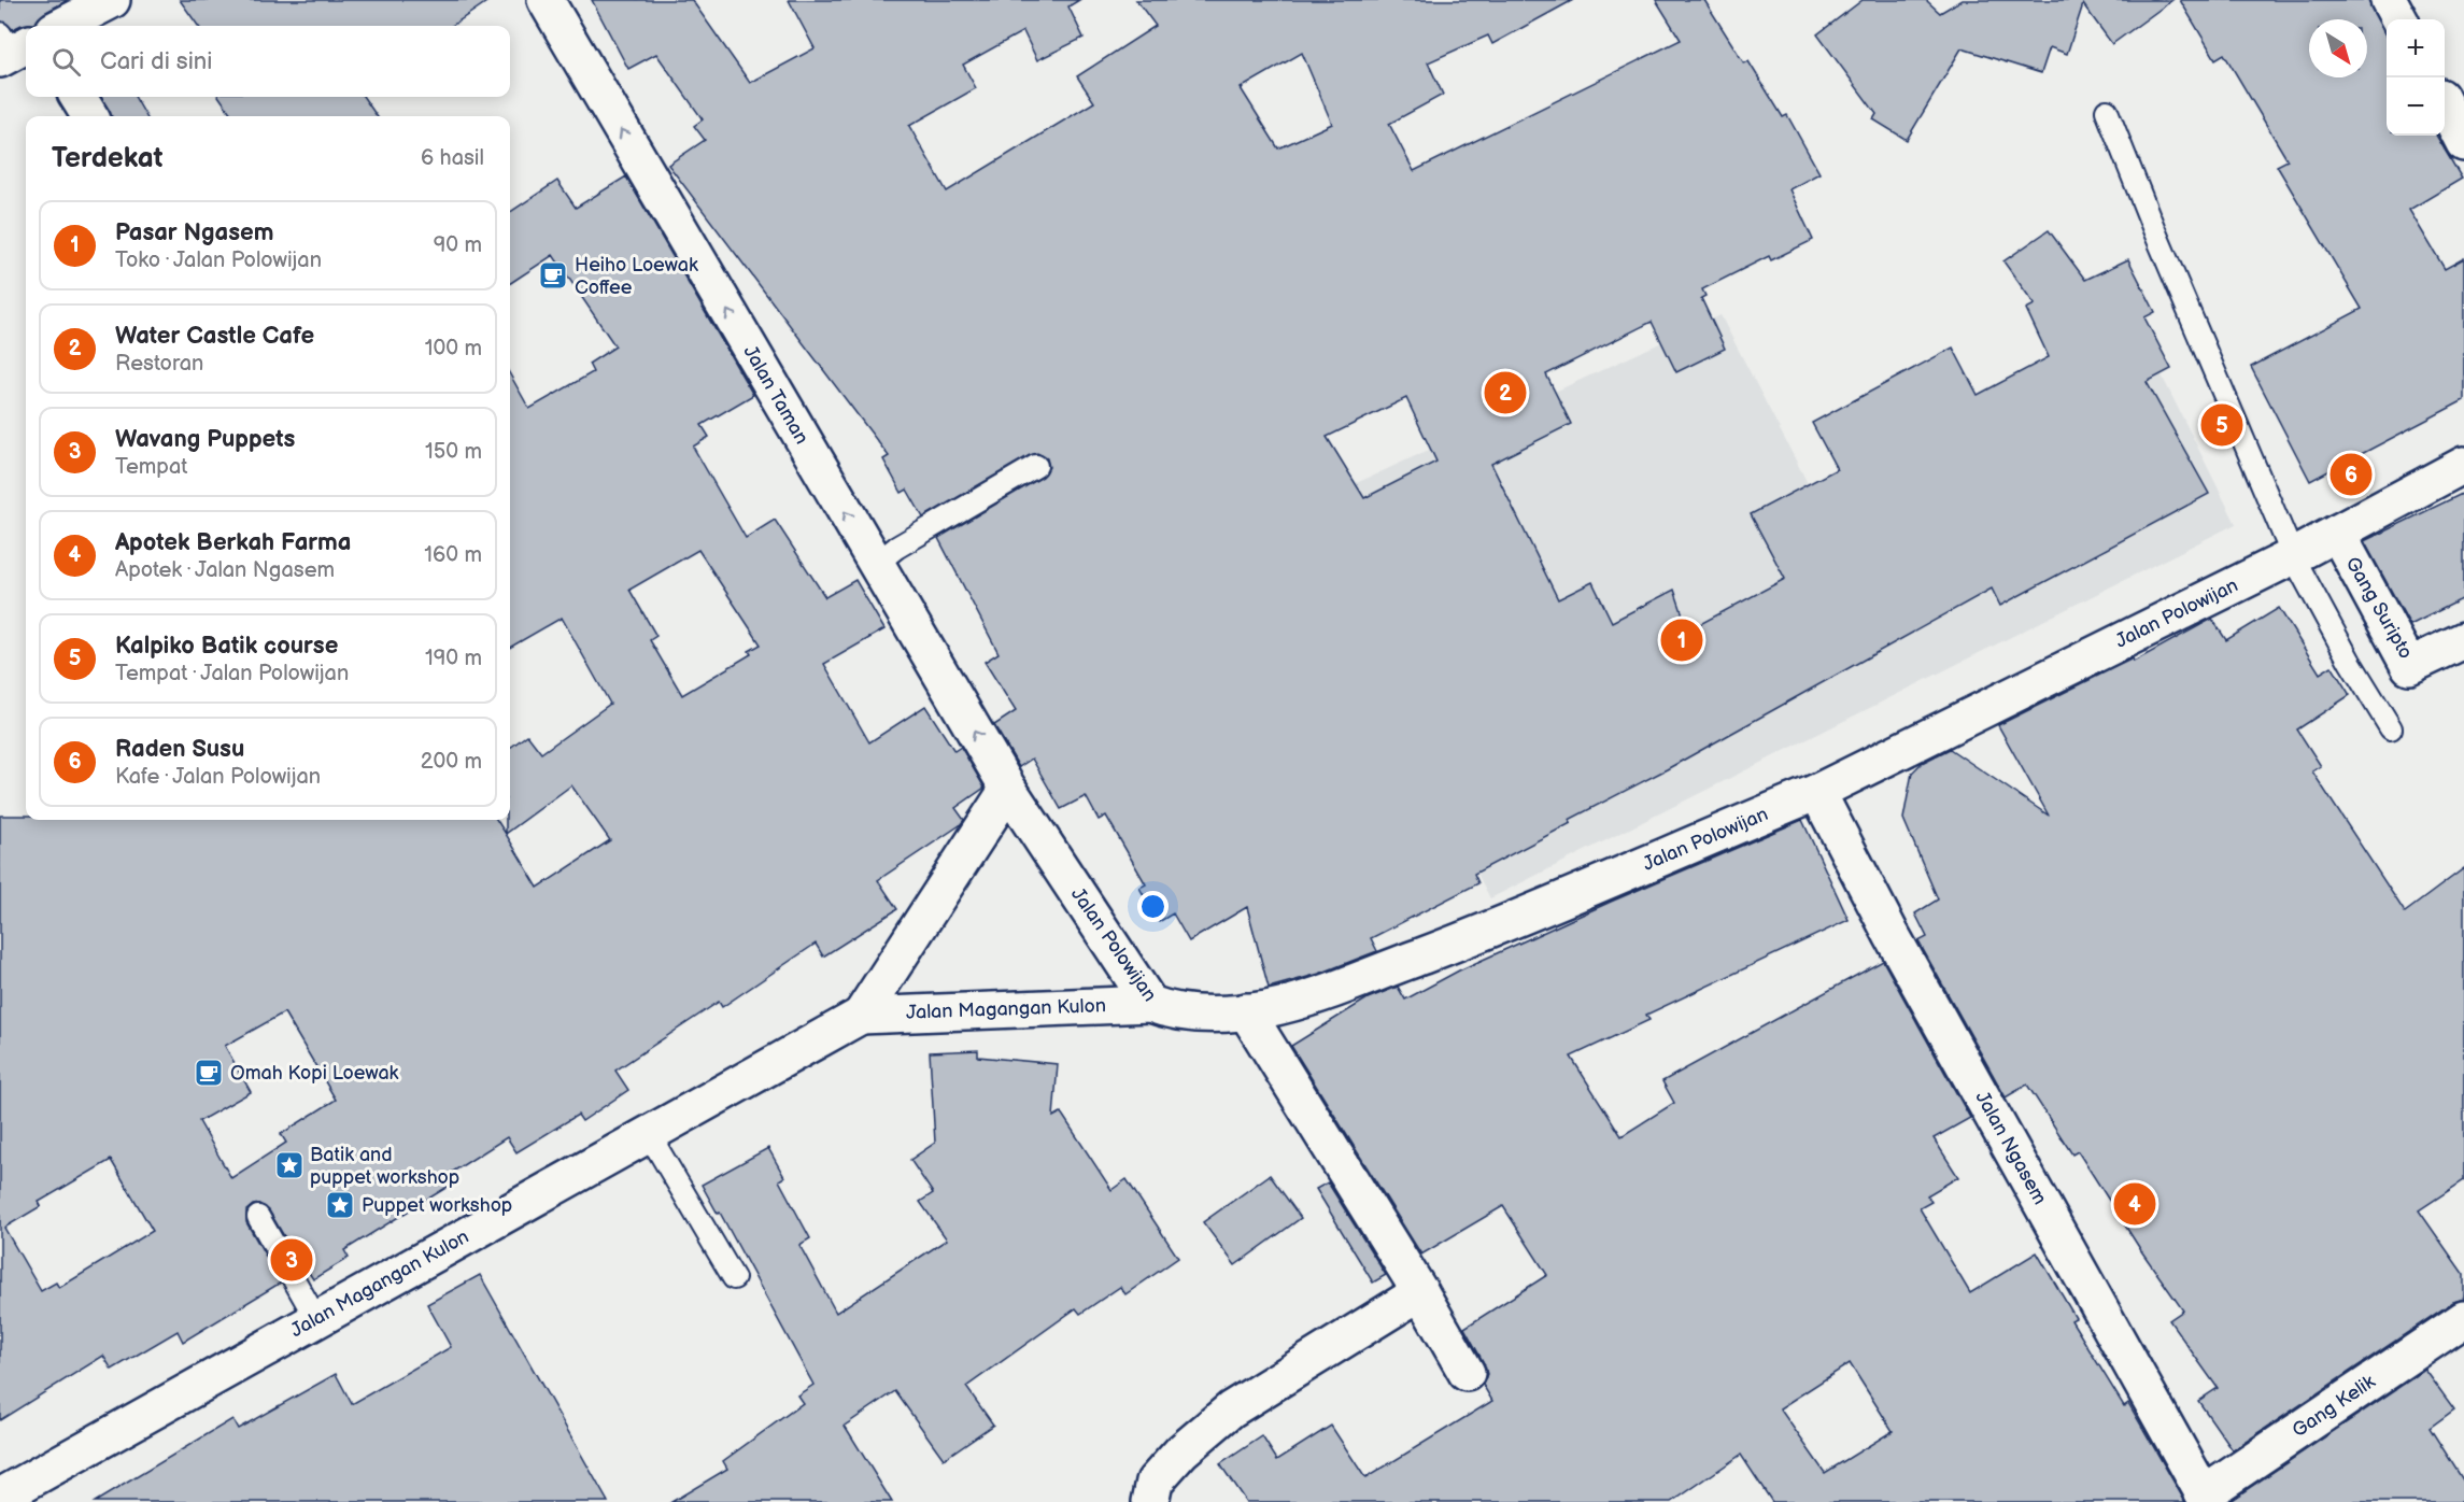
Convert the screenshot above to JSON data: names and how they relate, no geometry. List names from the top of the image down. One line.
{"streets":{"street":["Jalan Taman","Gang Suripto","Jalan Polowijan","Jalan Magangan Kulon","Jalan Ngasem","Gang Kelik"]},"crossings":[["Jalan Taman","Jalan Polowijan"],["Jalan Taman","Jalan Magangan Kulon"],["Gang Suripto","Jalan Polowijan"],["Jalan Polowijan","Jalan Magangan Kulon"],["Jalan Polowijan","Jalan Ngasem"],["Jalan Ngasem","Gang Kelik"]],"one_way":["Jalan Taman"],"places":{"cafe":["Heiho Loewak Coffee","Omah Kopi Loewak"],"place":["Batik and puppet workshop","Puppet workshop"]},"north":"bottom right","page":{"map_buttons":["+","−"],"search":"Cari di sini","heading":["Terdekat","6 hasil"],"list":[{"mark":"1","name":"Pasar Ngasem","note":"Toko · Jalan Polowijan","value":"90 m"},{"mark":"2","name":"Water Castle Cafe","note":"Restoran","value":"100 m"},{"mark":"3","name":"Wavang Puppets","note":"Tempat","value":"150 m"},{"mark":"4","name":"Apotek Berkah Farma","note":"Apotek · Jalan Ngasem","value":"160 m"},{"mark":"5","name":"Kalpiko Batik course","note":"Tempat · Jalan Polowijan","value":"190 m"},{"mark":"6","name":"Raden Susu","note":"Kafe · Jalan Polowijan","value":"200 m"}],"pins":["2","5","6","1","4","3"]}}
